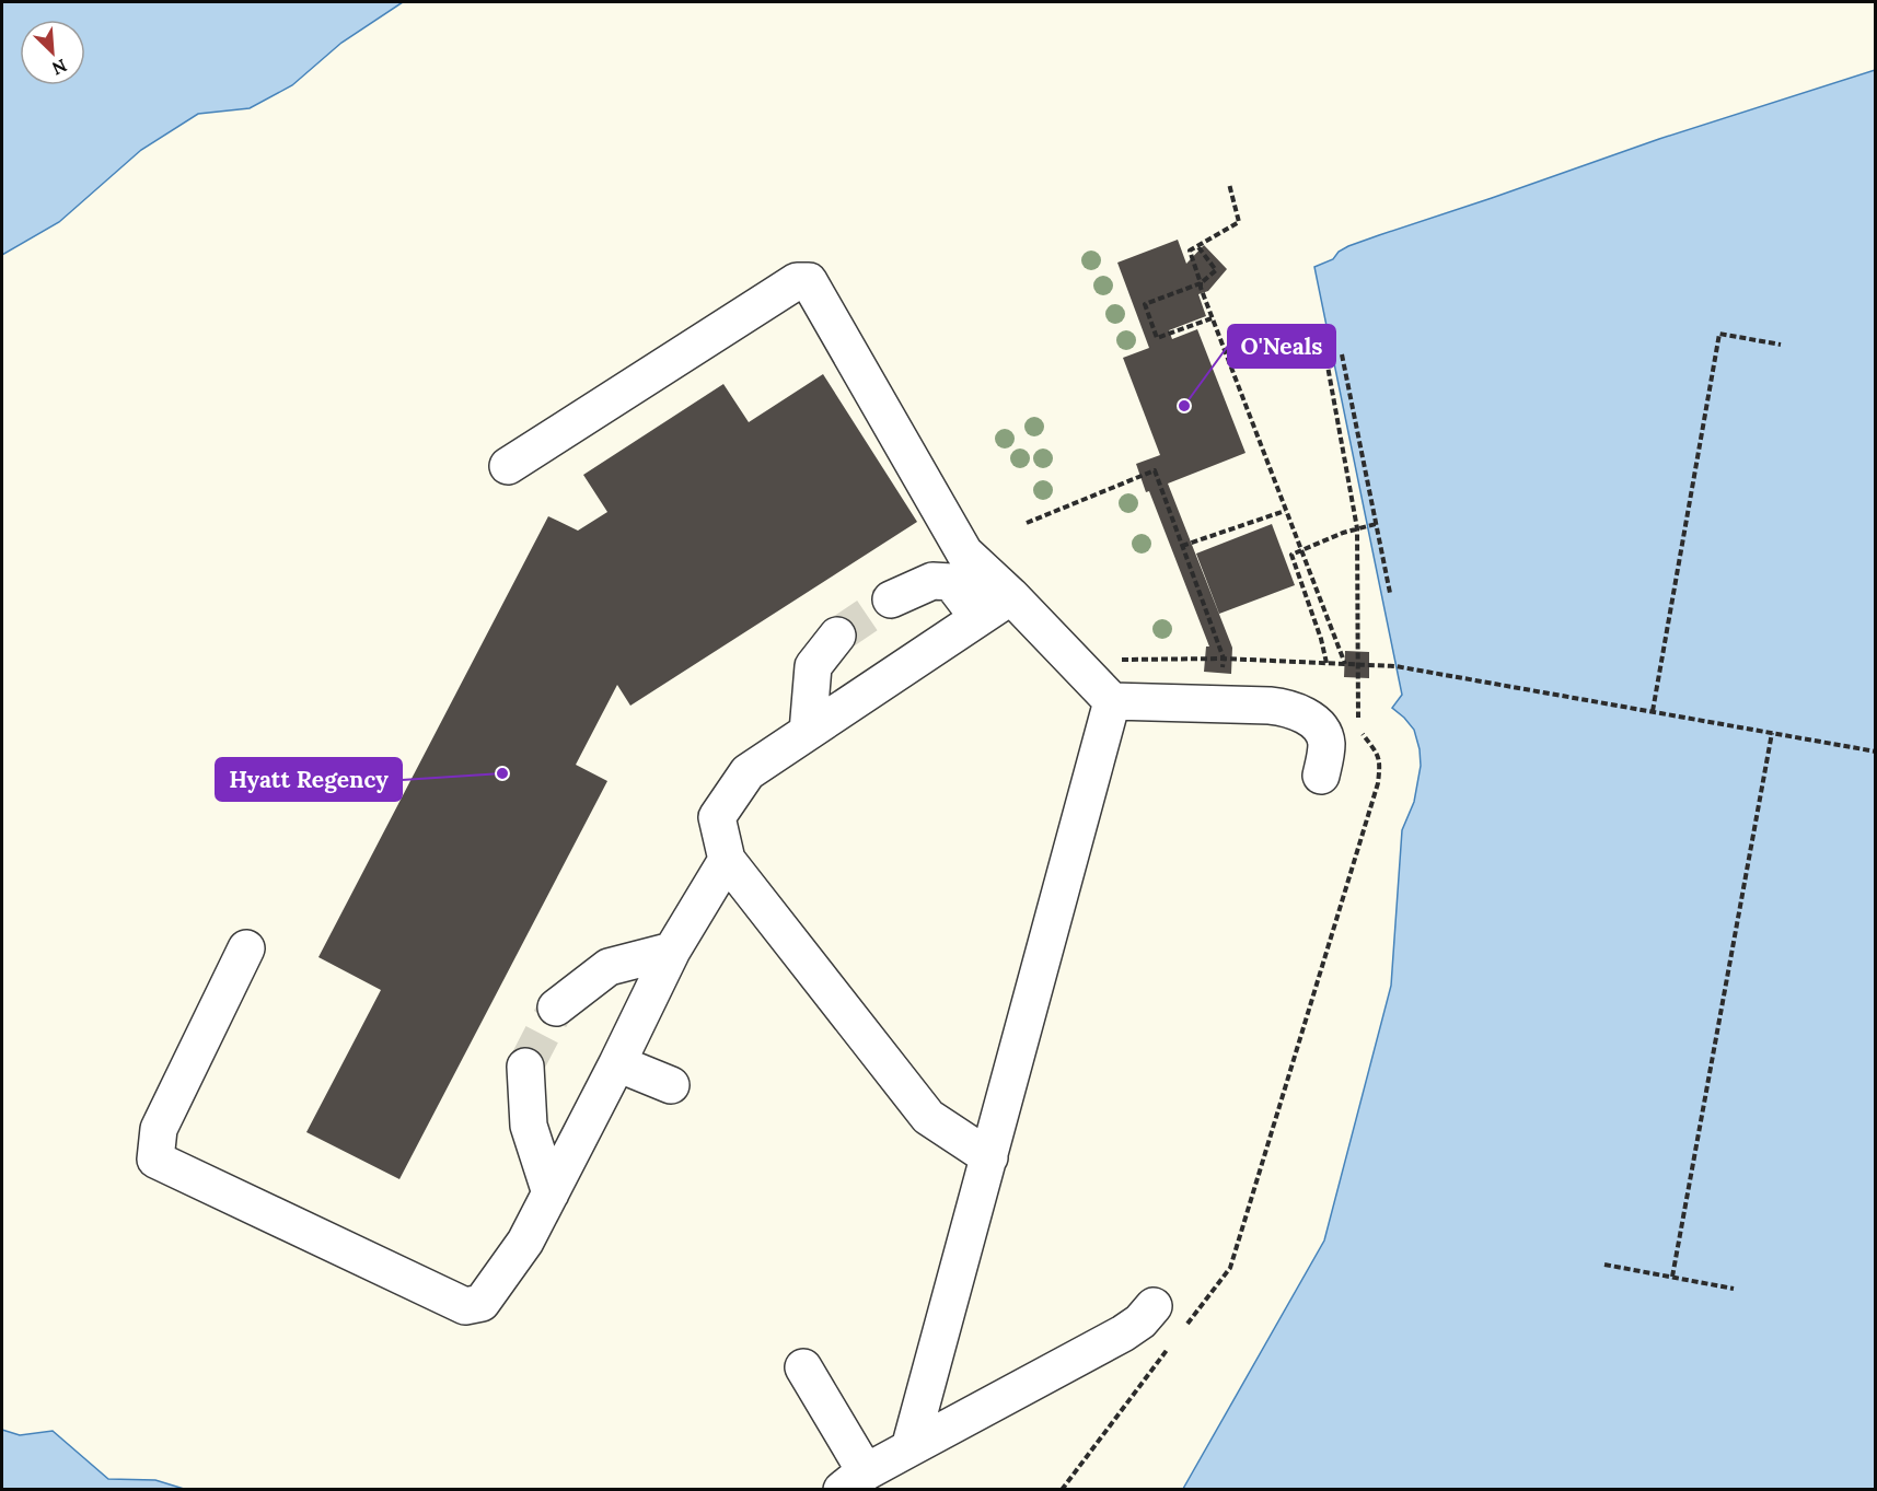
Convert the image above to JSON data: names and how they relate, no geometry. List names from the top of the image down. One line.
{"places":["O'Neals","Hyatt Regency"],"north":"bottom right"}
